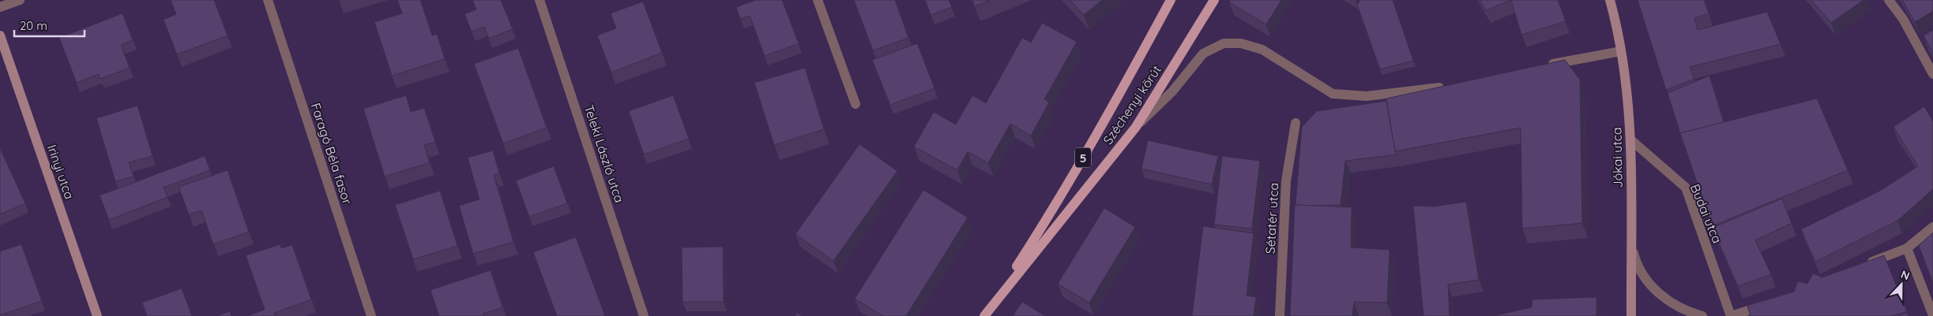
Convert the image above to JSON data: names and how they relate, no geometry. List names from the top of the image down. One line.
{"streets":{"main road":["Széchenyi körút","5"],"street":["Faragó Béla fasor","Teleki László utca","Jókai utca","Irinyi utca","Budai utca","Sétatér utca"]},"crossings":[["Jókai utca","Budai utca"]],"scale_bar":"20 m","north":"top"}
